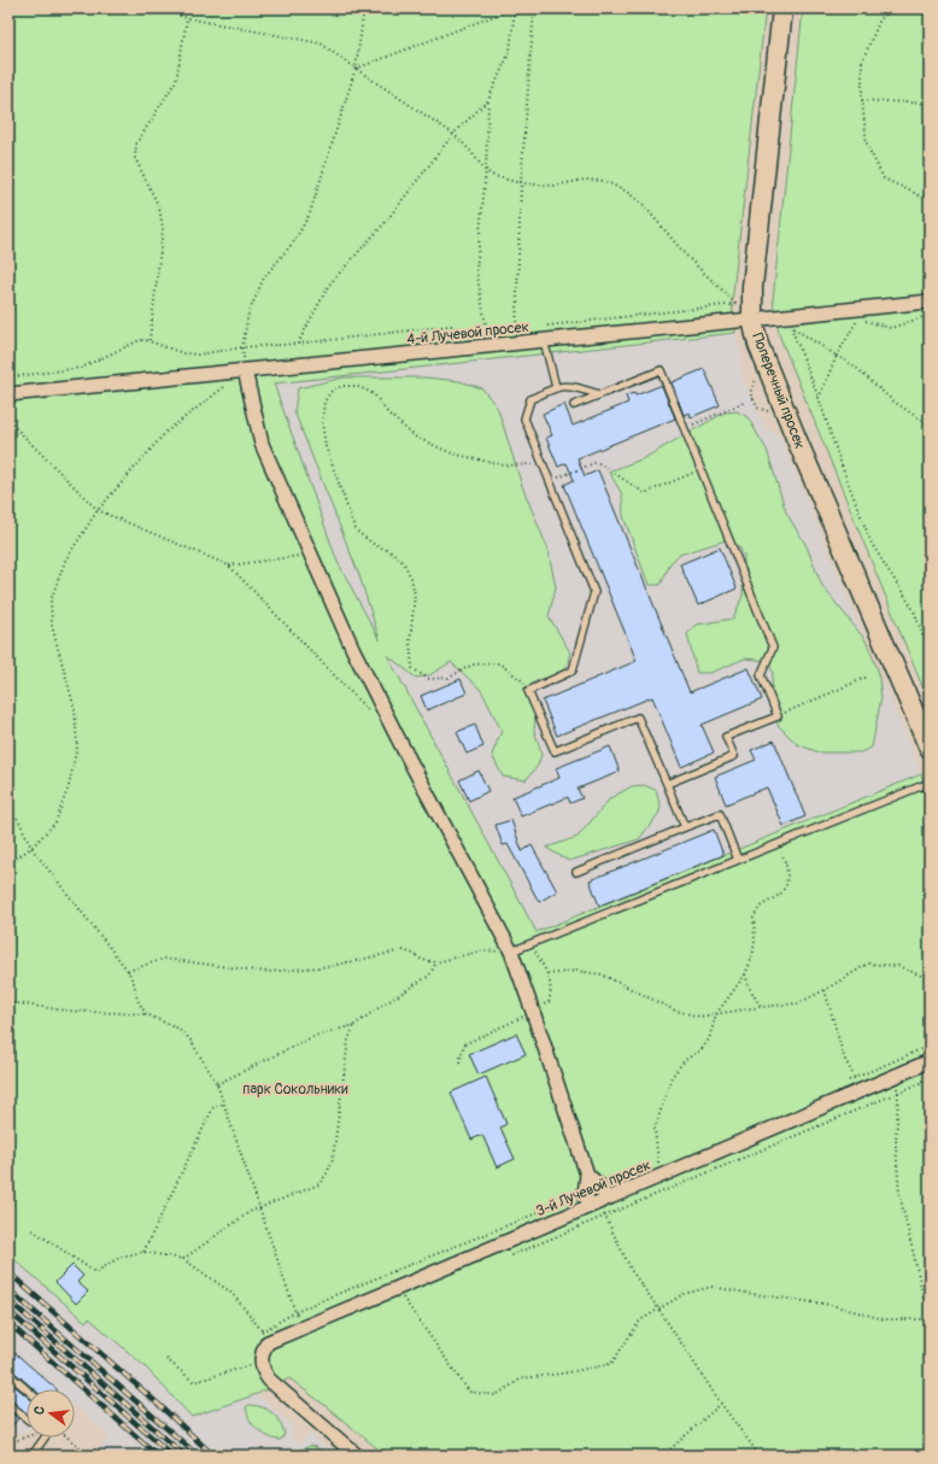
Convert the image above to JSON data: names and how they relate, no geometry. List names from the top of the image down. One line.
{"streets":{"street":["4-й Лучевой просек","Поперечный просек","3-й Лучевой просек"]},"crossings":[["4-й Лучевой просек","Поперечный просек"]],"parks":["парк Сокольники"],"north":"left"}
